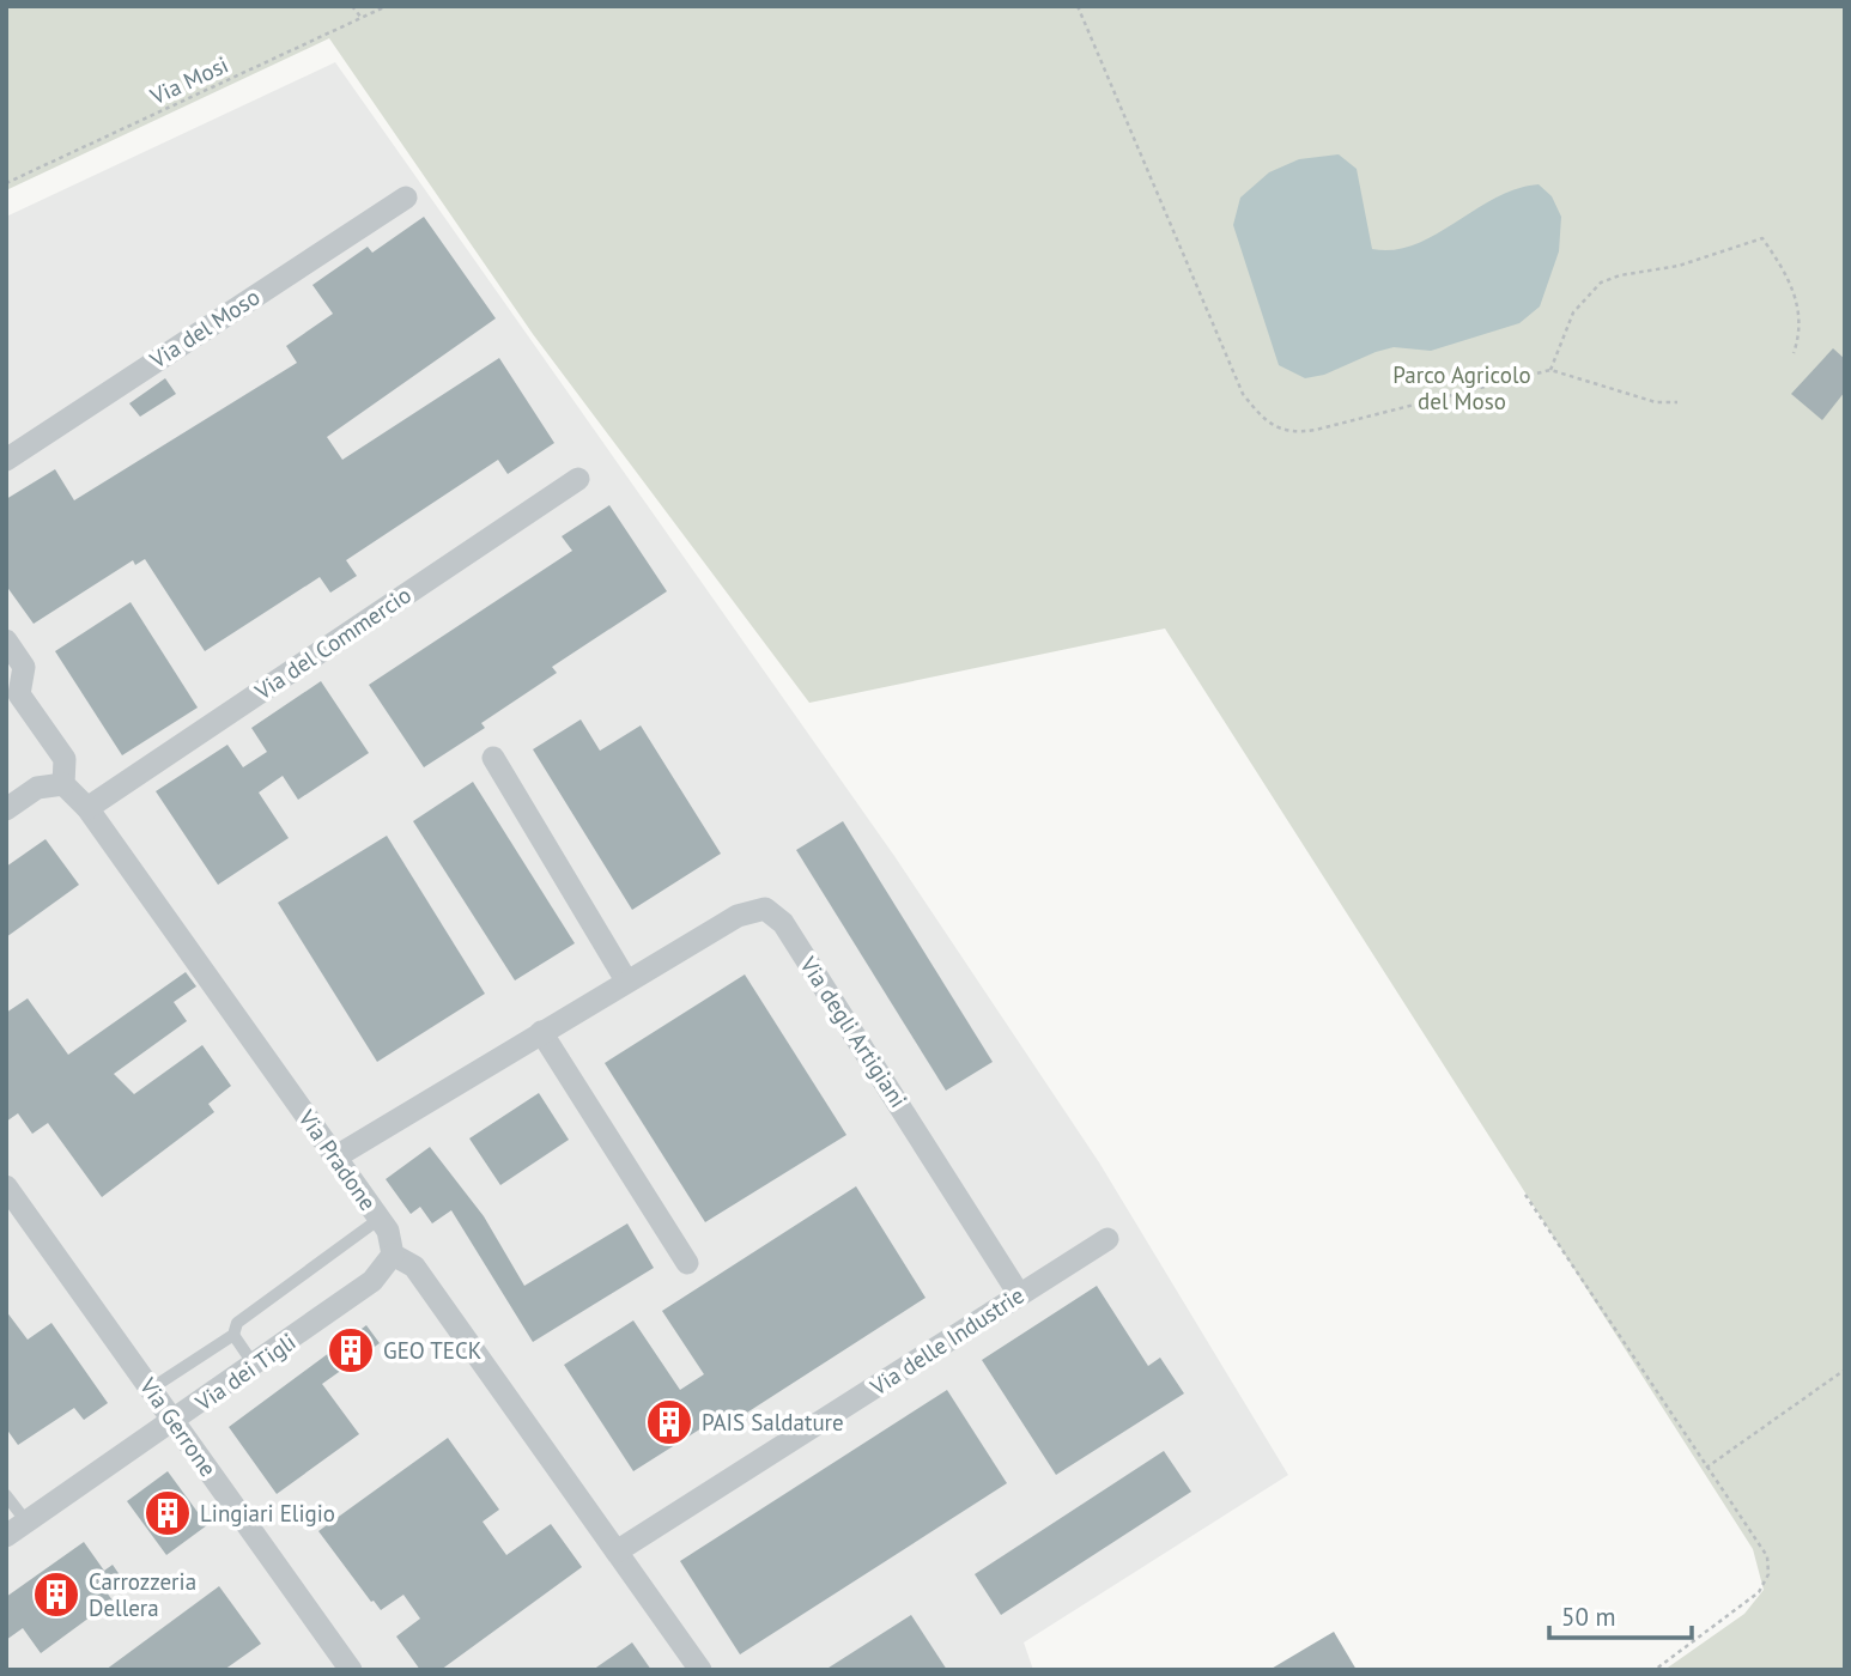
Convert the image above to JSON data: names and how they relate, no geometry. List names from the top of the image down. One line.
{"streets":{"street":["Via del Moso","Via del Commercio","Via degli Artigiani","Via Pradone","Via delle Industrie","Via dei Tigli","Via Gerrone"],"path":["Via Mosi"]},"crossings":[["Via del Commercio","Via Pradone"],["Via degli Artigiani","Via Pradone"],["Via degli Artigiani","Via delle Industrie"],["Via Pradone","Via dei Tigli"],["Via dei Tigli","Via Gerrone"]],"parks":["Parco Agricolo del Moso"],"places":{"building":["GEO TECK","PAIS Saldature","Lingiari Eligio","Carrozzeria Dellera"]},"scale_bar":"50 m"}
